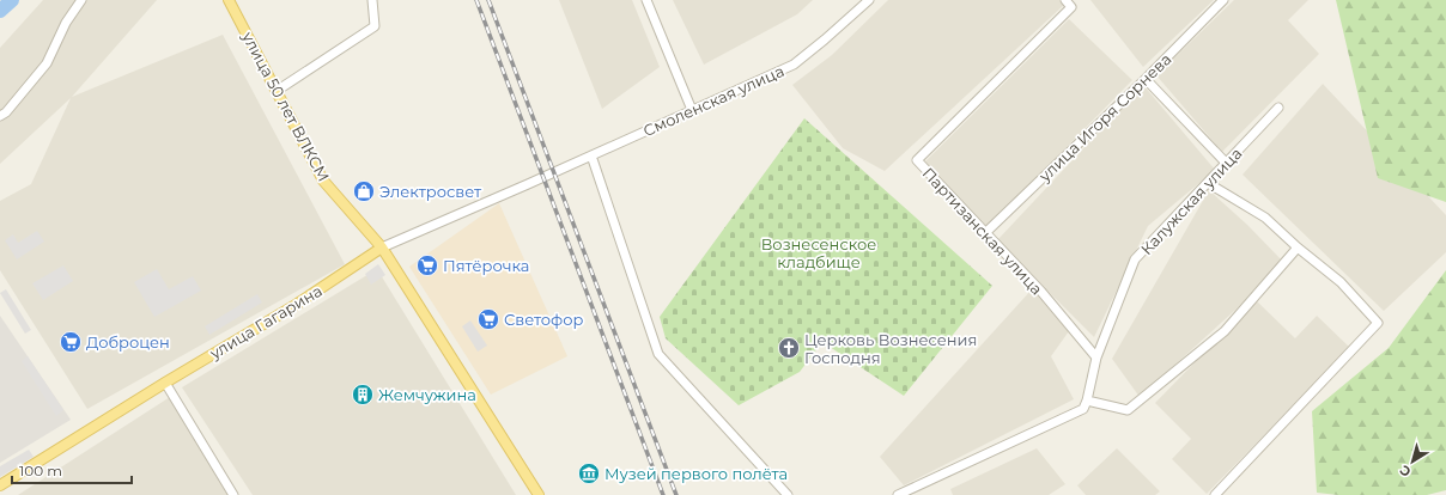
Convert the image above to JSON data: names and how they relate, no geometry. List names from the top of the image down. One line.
{"streets":{"main road":["улица 50 лет ВЛКСМ","улица Гагарина"],"street":["Смоленская улица","улица Игоря Сорнева","Калужская улица","Партизанская улица"]},"crossings":[["Смоленская улица","улица Гагарина"],["улица 50 лет ВЛКСМ","улица Гагарина"],["улица Игоря Сорнева","Партизанская улица"],["Калужская улица","Партизанская улица"]],"parks":["Вознесенское кладбище"],"places":{"shop":["Электросвет"],"supermarket":["Пятёрочка","Светофор","Доброцен"],"church":["Церковь Вознесения Господня"],"building":["Жемчужина"],"museum":["Музей первого полёта"]},"scale_bar":"100 m","north":"bottom left"}
